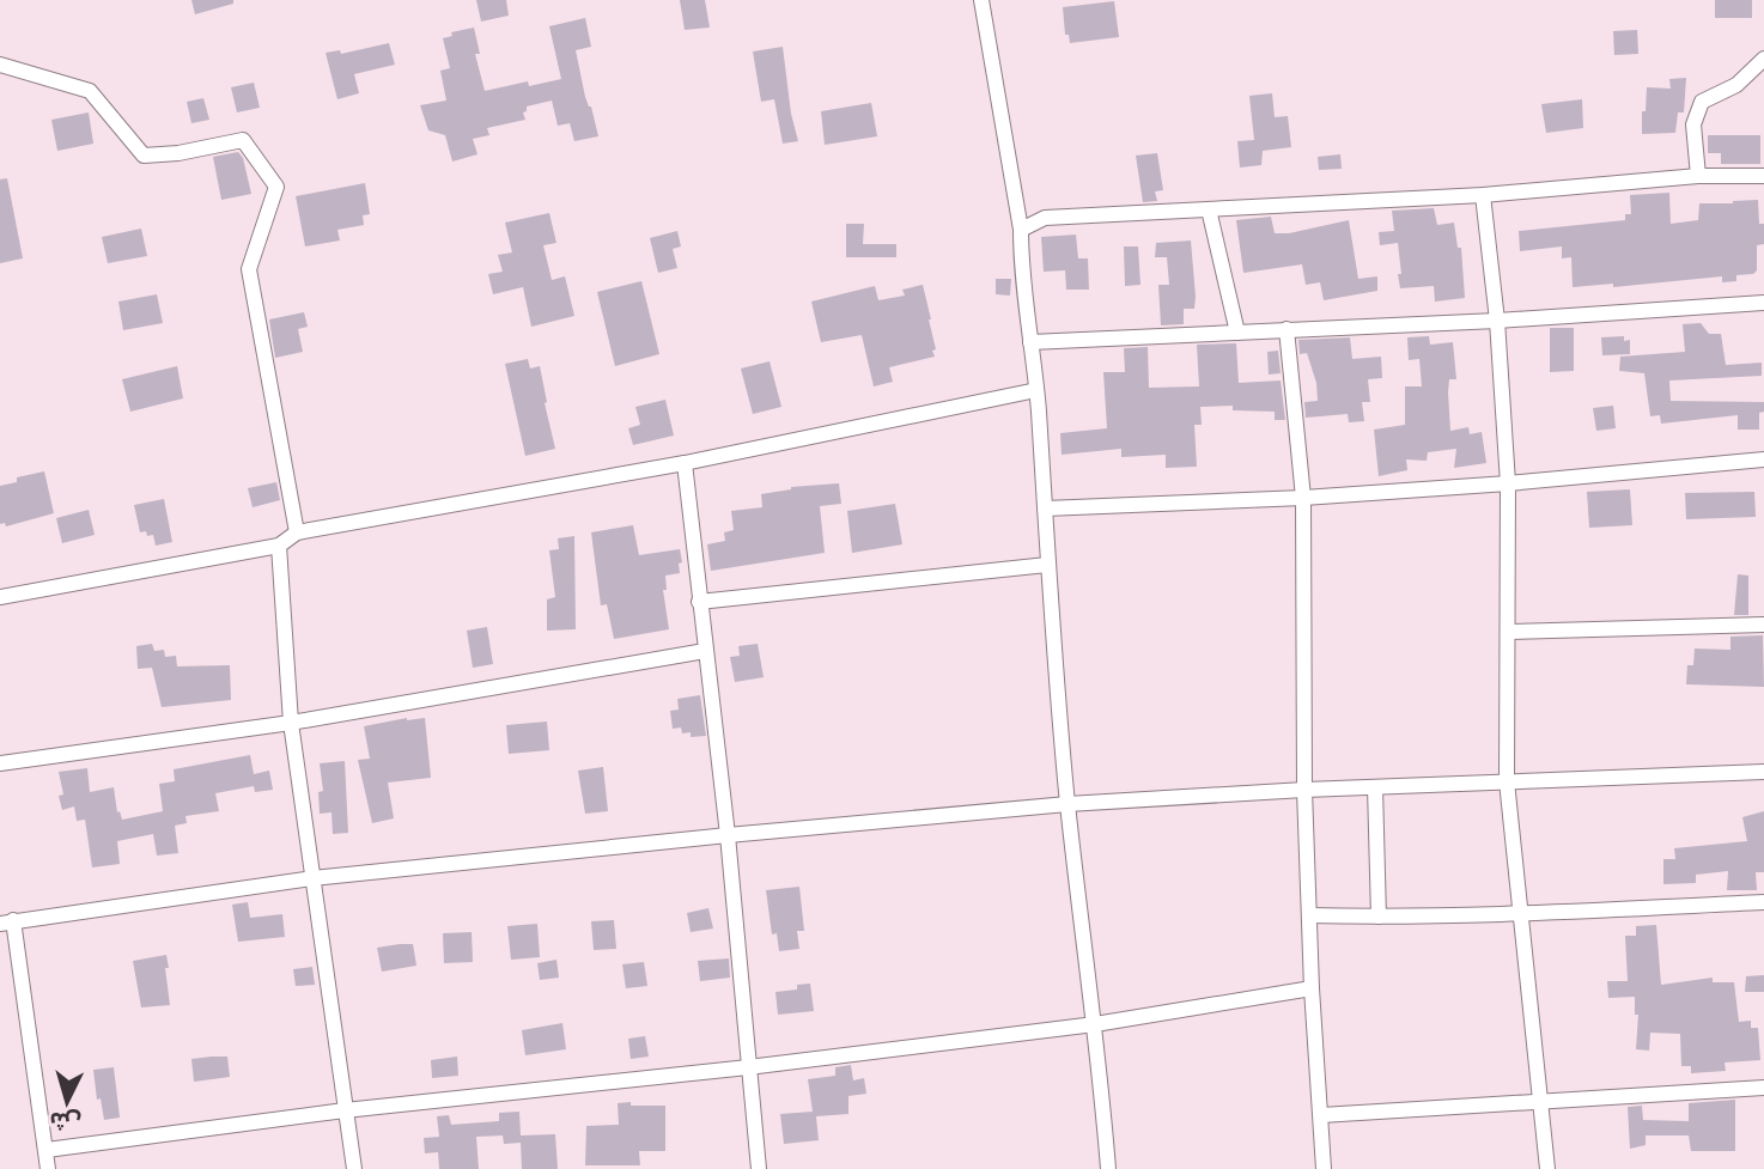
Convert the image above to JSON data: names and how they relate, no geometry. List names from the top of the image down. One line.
{"north":"bottom"}
